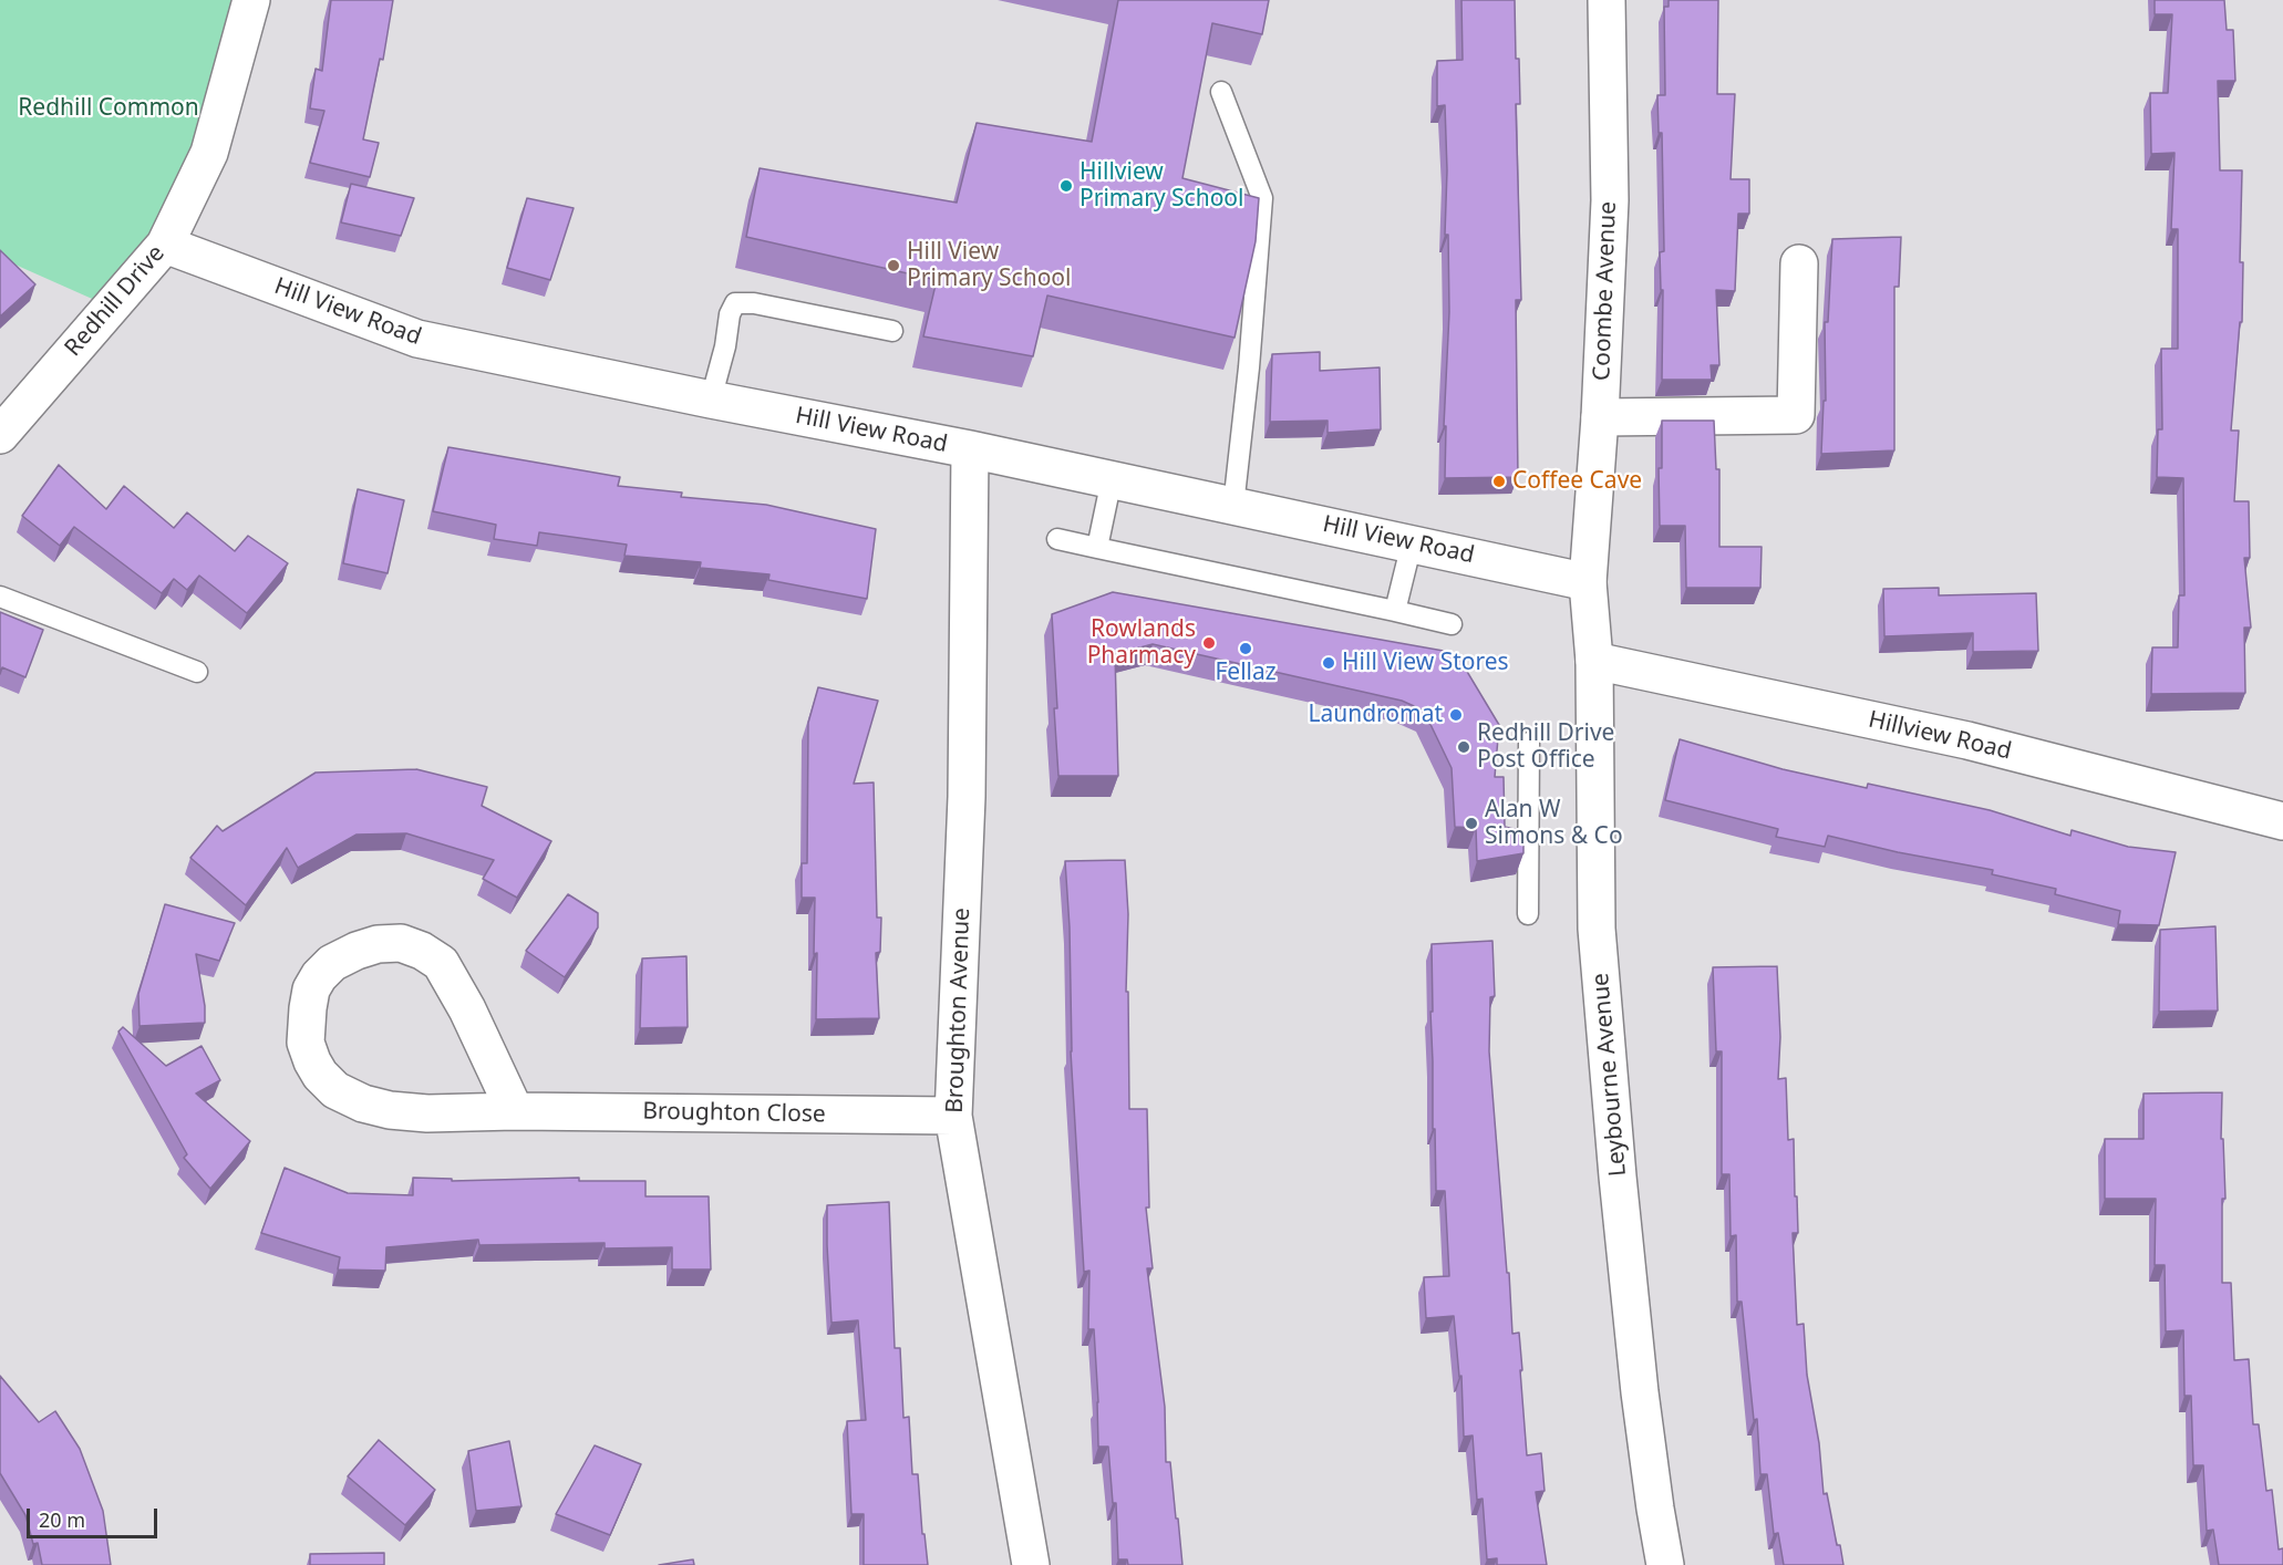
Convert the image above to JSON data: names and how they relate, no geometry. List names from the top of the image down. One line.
{"streets":{"street":["Coombe Avenue","Redhill Drive","Hill View Road","Hillview Road","Broughton Avenue","Leybourne Avenue","Broughton Close"]},"crossings":[["Coombe Avenue","Hill View Road"],["Coombe Avenue","Leybourne Avenue"],["Redhill Drive","Hill View Road"],["Hill View Road","Broughton Avenue"],["Hill View Road","Leybourne Avenue"],["Hillview Road","Leybourne Avenue"],["Broughton Avenue","Broughton Close"]],"parks":["Redhill Common"],"places":["Hillview Primary School","Hill View Primary School","Coffee Cave","Rowlands Pharmacy","Fellaz","Hill View Stores","Laundromat","Redhill Drive Post Office","Alan W Simons & Co"],"scale_bar":"20 m"}
